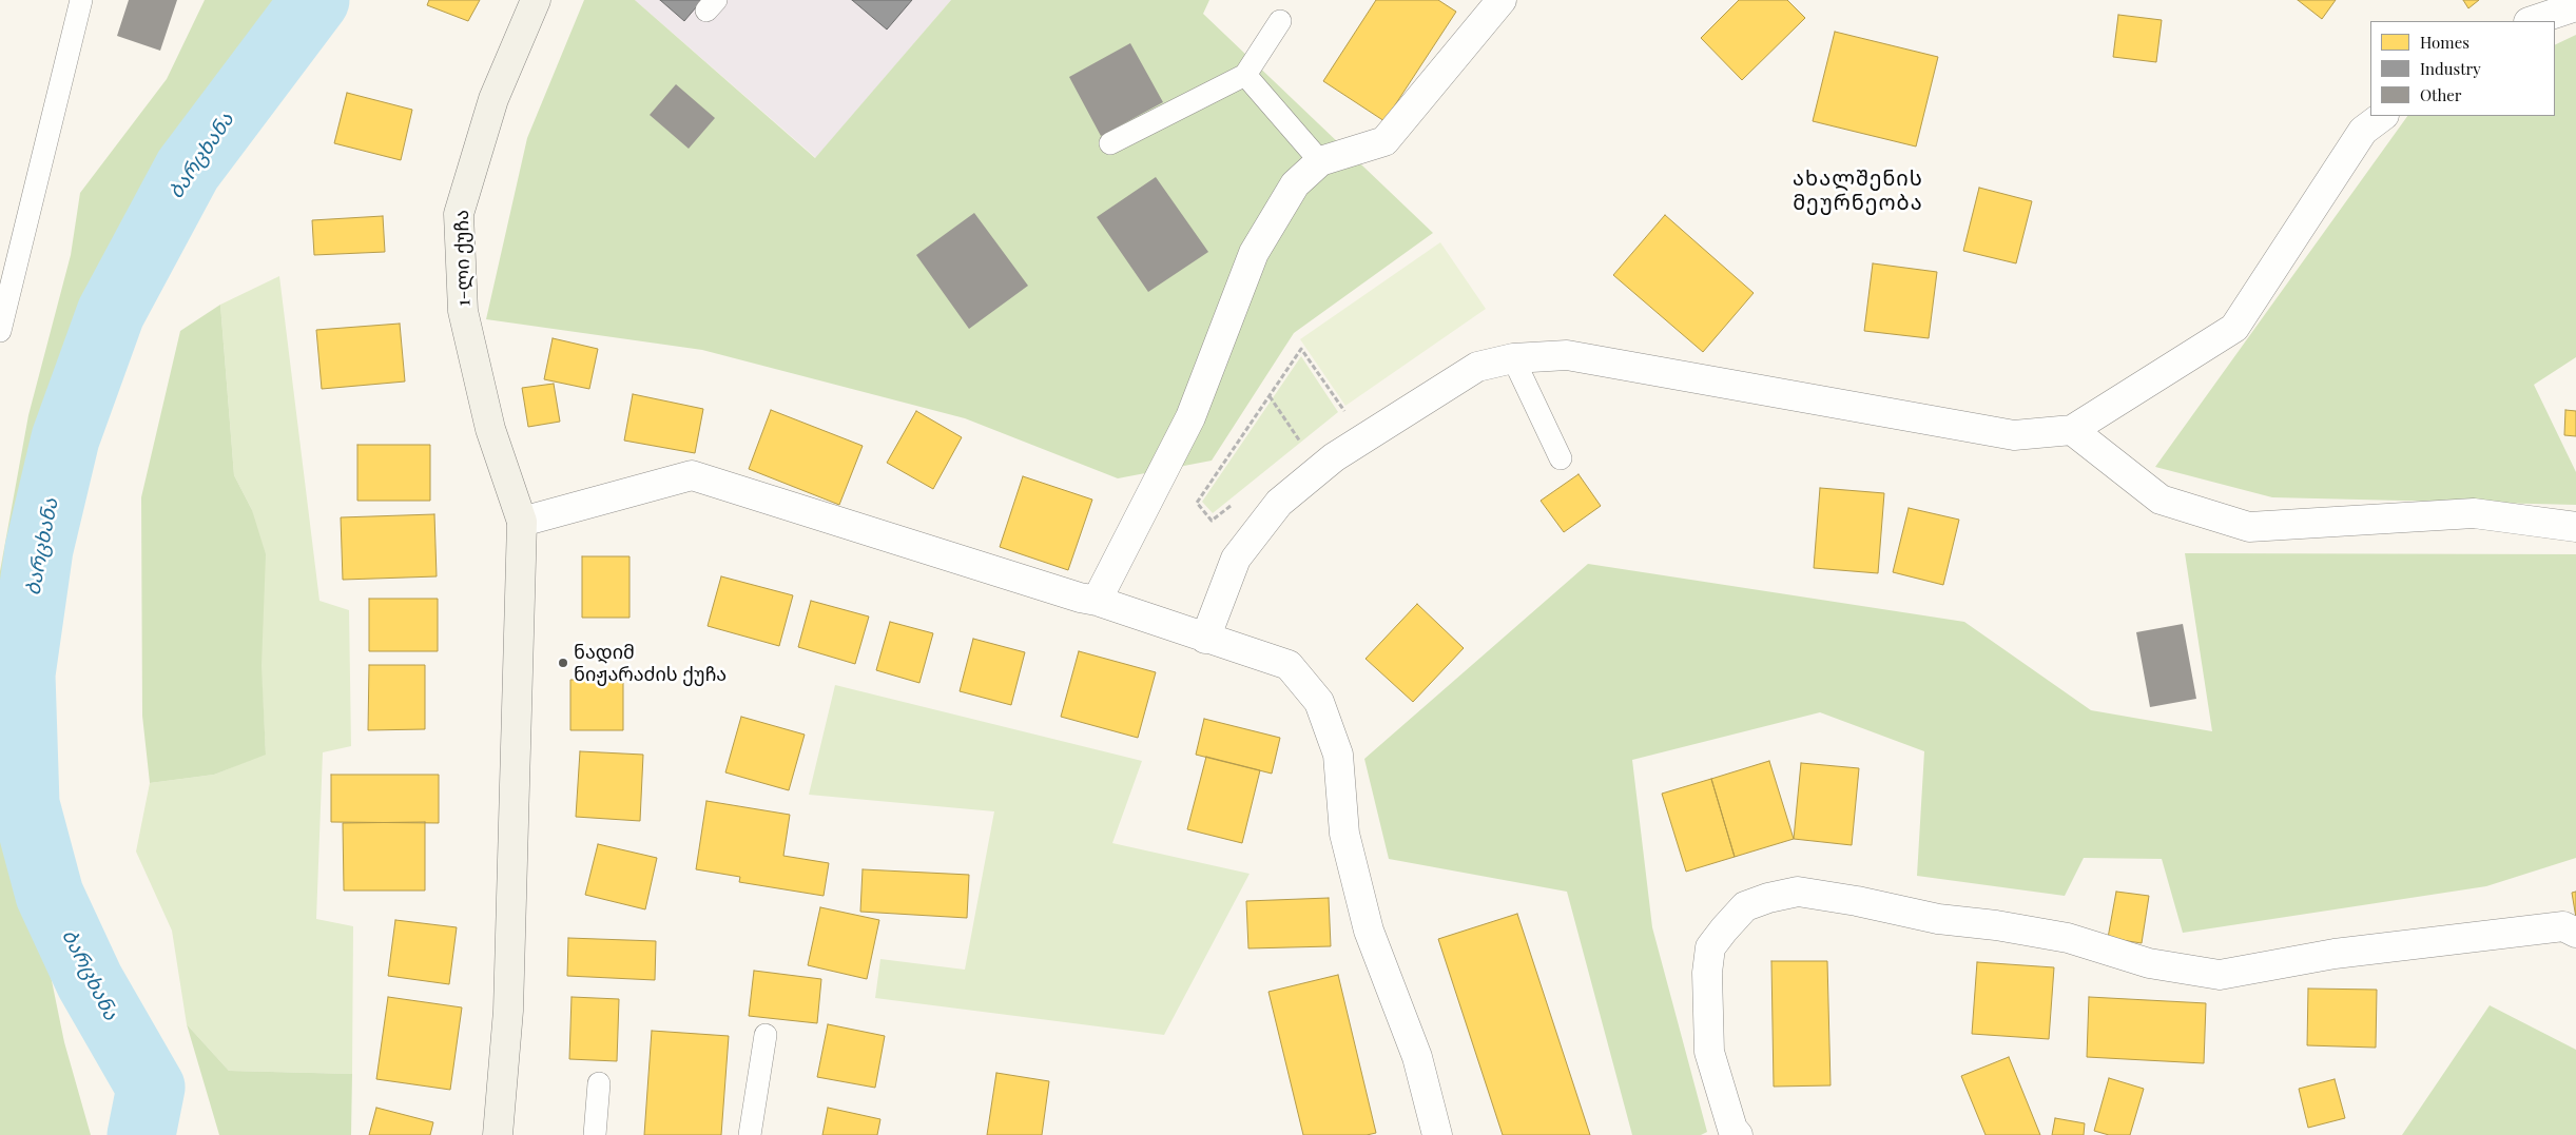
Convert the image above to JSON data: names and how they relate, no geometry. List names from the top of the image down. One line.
{"streets":{"main road":["1-ლი ქუჩა"]},"districts":["ახალშენის მეურნეობა"],"water":["ბარცხანა"],"places":["ნადიმ ნიჟარაძის ქუჩა"],"legend":["Homes","Industry","Other"]}
